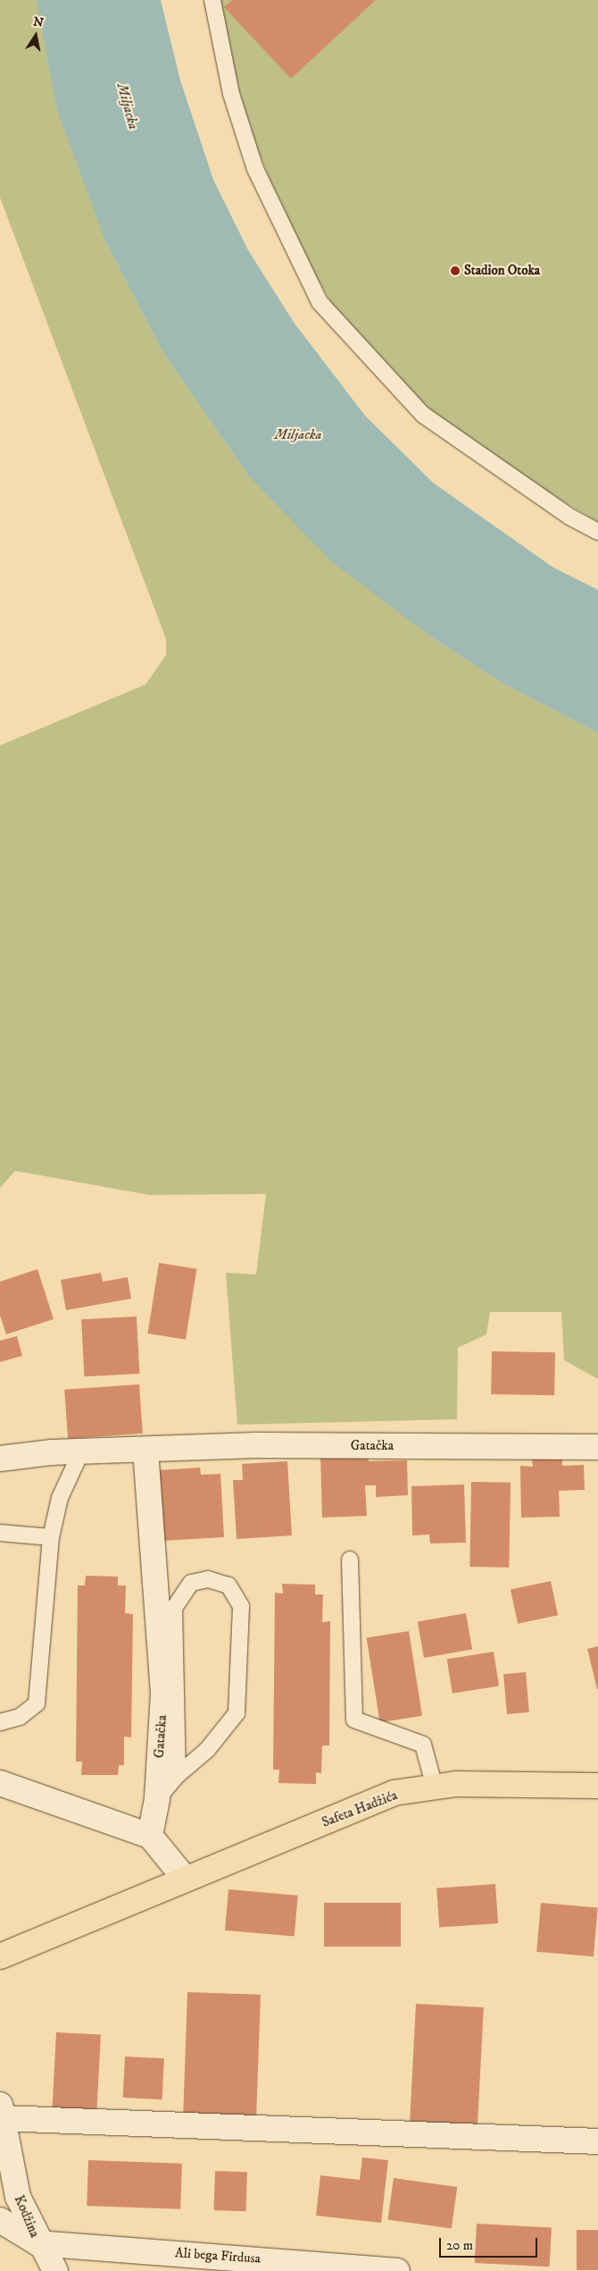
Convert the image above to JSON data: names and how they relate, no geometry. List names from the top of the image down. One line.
{"streets":{"main road":["Safeta Hadžića"],"street":["Gatačka","Kodžina","Ali bega Firdusa"]},"crossings":[["Kodžina","Ali bega Firdusa"]],"water":["Miljacka"],"places":["Stadion Otoka"],"scale_bar":"20 m","north":"top"}
